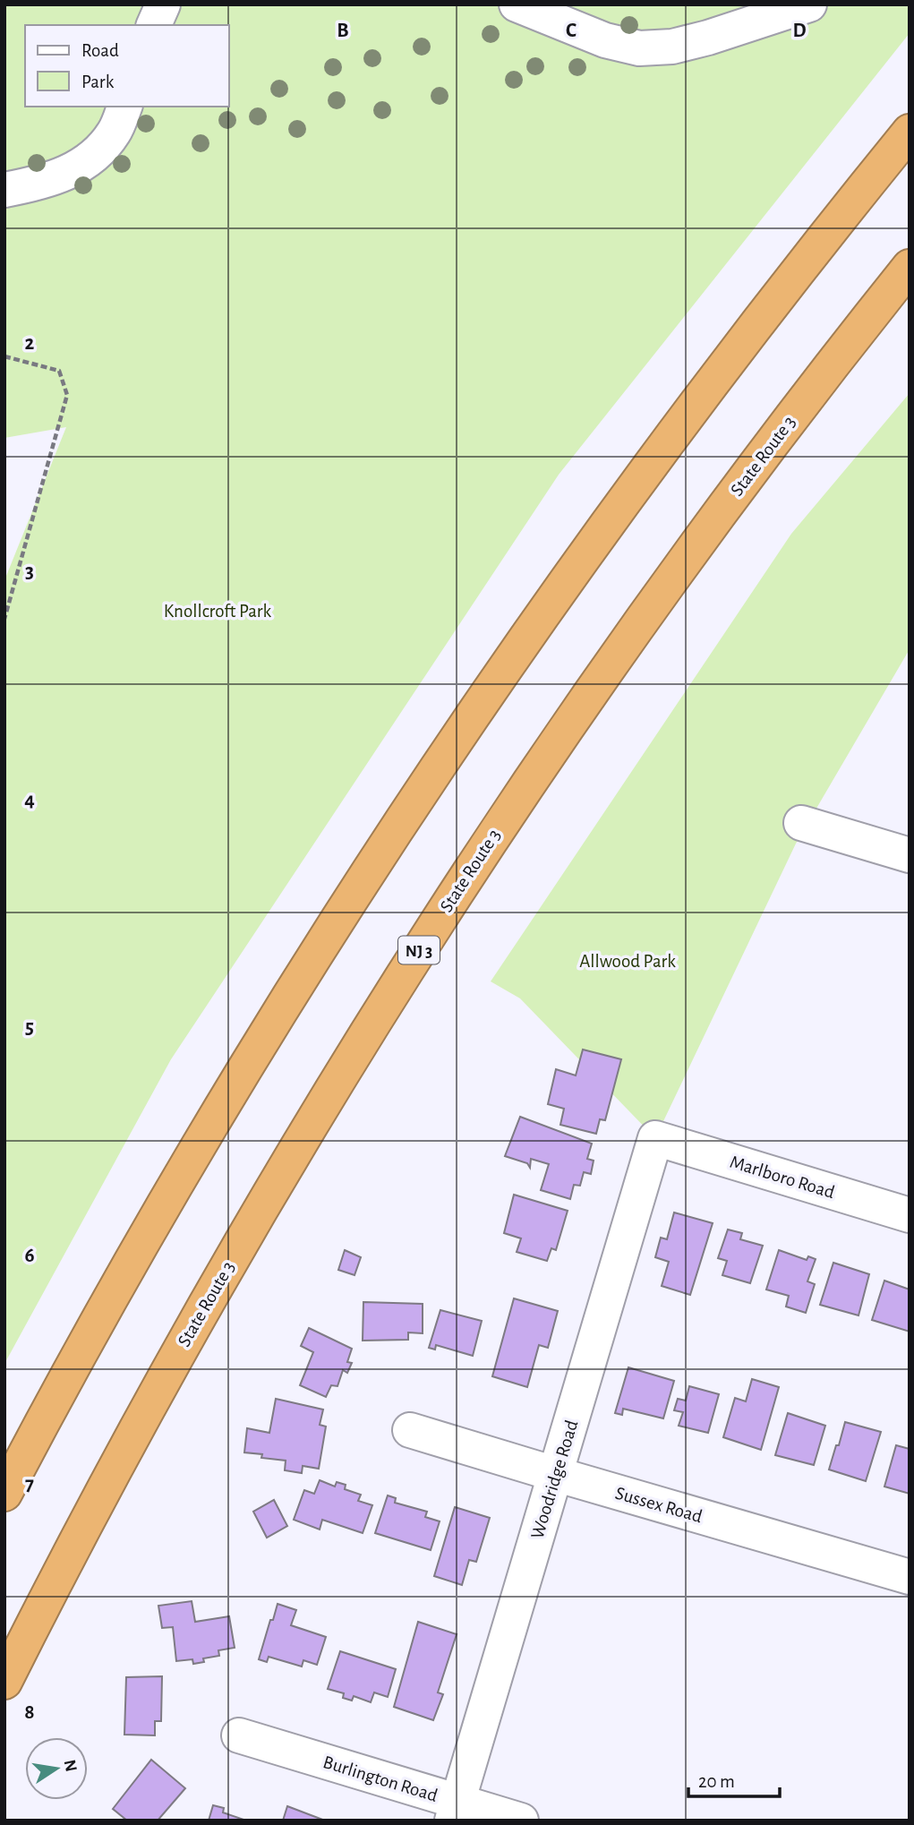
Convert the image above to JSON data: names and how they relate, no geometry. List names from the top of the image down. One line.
{"streets":{"highway":["State Route 3","NJ 3"],"street":["Marlboro Road","Woodridge Road","Sussex Road","Burlington Road"]},"crossings":[["Marlboro Road","Woodridge Road"],["Woodridge Road","Sussex Road"],["Woodridge Road","Burlington Road"]],"parks":["Knollcroft Park","Allwood Park"],"legend":["Road","Park"],"scale_bar":"20 m","north":"right","grid":{"columns":["B","C","D"],"rows":["2","3","4","5","6","7","8"]}}
